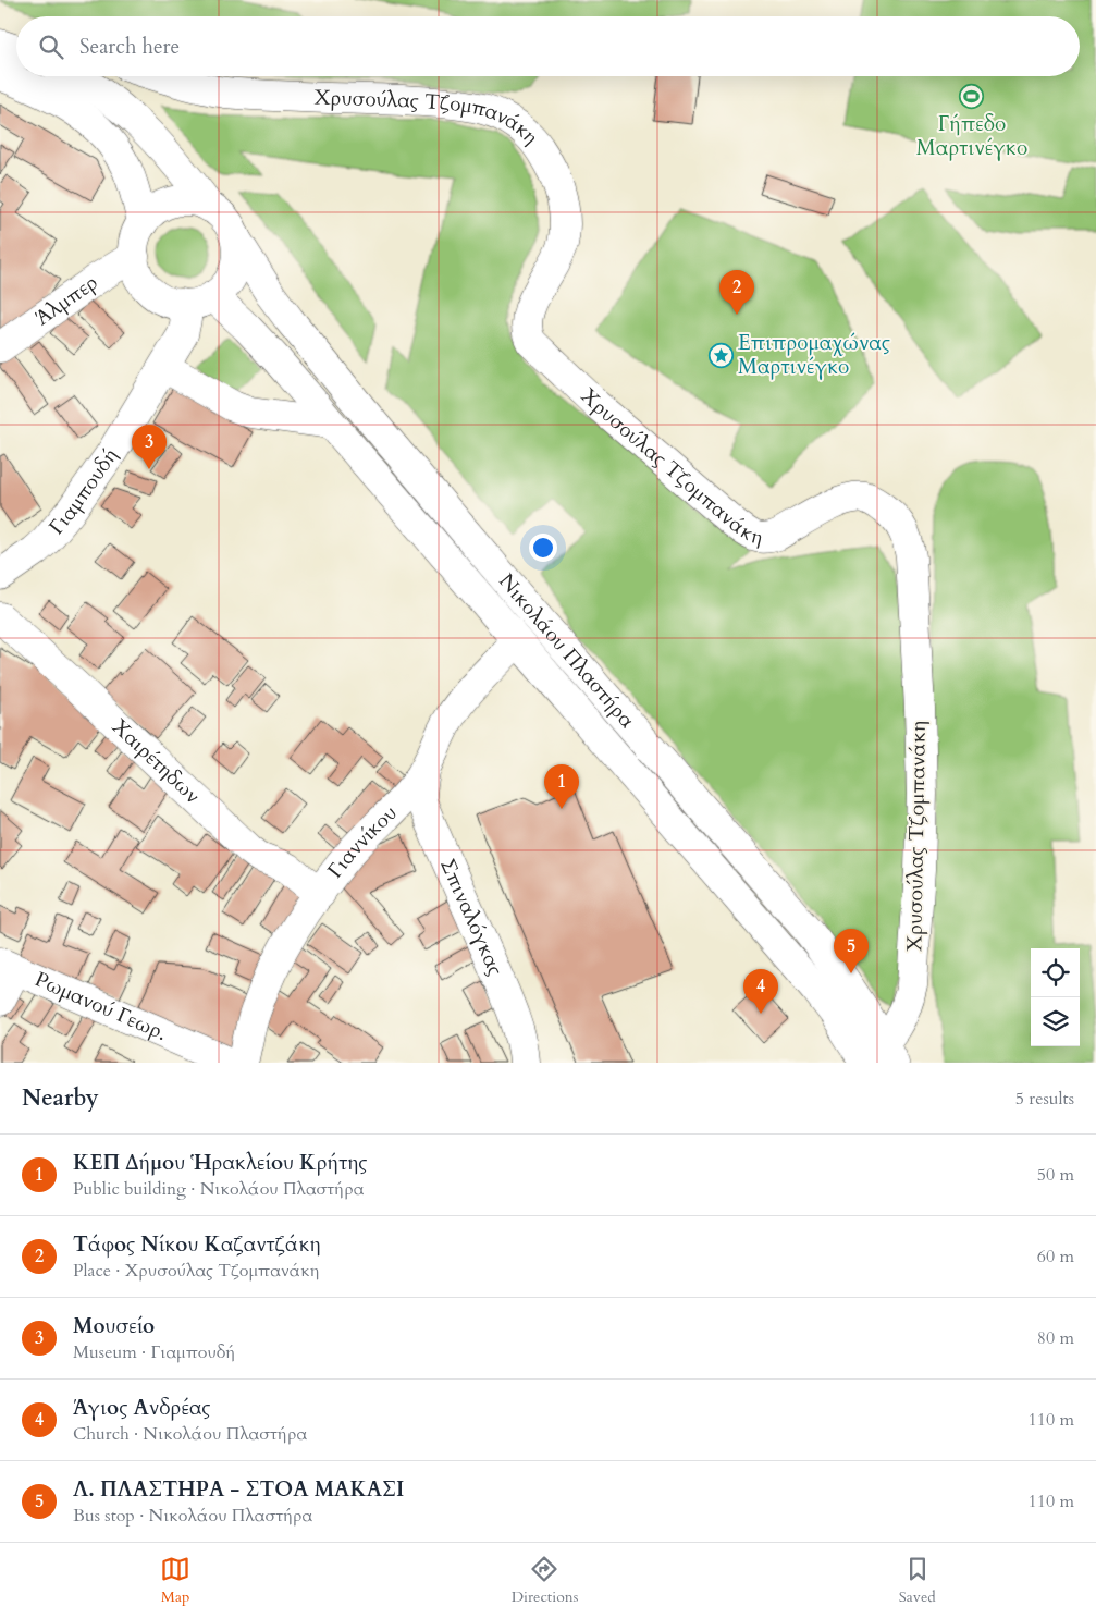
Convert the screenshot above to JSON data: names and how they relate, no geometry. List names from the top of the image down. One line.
{"streets":{"street":["Χρυσούλας Τζομπανάκη","Άλμπερ","Γιαμπουδή","Νικολάου Πλαστήρα","Χαιρέτηδων","Γιαννίκου","Σπιναλόγκας","Ρωμανού Γεωρ."]},"crossings":[["Χρυσούλας Τζομπανάκη","Νικολάου Πλαστήρα"],["Άλμπερ","Γιαμπουδή"],["Άλμπερ","Νικολάου Πλαστήρα"],["Γιαμπουδή","Νικολάου Πλαστήρα"],["Νικολάου Πλαστήρα","Γιαννίκου"],["Χαιρέτηδων","Γιαννίκου"],["Γιαννίκου","Σπιναλόγκας"]],"places":{"sports":["Γήπεδο Μαρτινέγκο"],"place":["Επιπρομαχώνας Μαρτινέγκο"]},"page":{"search":"Search here","pins":["2","3","1","5","4"],"heading":["Nearby","5 results"],"list":[{"mark":"1","name":"ΚΕΠ Δήμου Ἡρακλείου Κρήτης","note":"Public building · Νικολάου Πλαστήρα","value":"50 m"},{"mark":"2","name":"Τάφος Νίκου Καζαντζάκη","note":"Place · Χρυσούλας Τζομπανάκη","value":"60 m"},{"mark":"3","name":"Μουσείο","note":"Museum · Γιαμπουδή","value":"80 m"},{"mark":"4","name":"Άγιος Ανδρέας","note":"Church · Νικολάου Πλαστήρα","value":"110 m"},{"mark":"5","name":"Λ. ΠΛΑΣΤΗΡΑ - ΣΤΟΑ ΜΑΚΑΣΙ","note":"Bus stop · Νικολάου Πλαστήρα","value":"110 m"}],"nav":["Map","Directions","Saved"]}}
